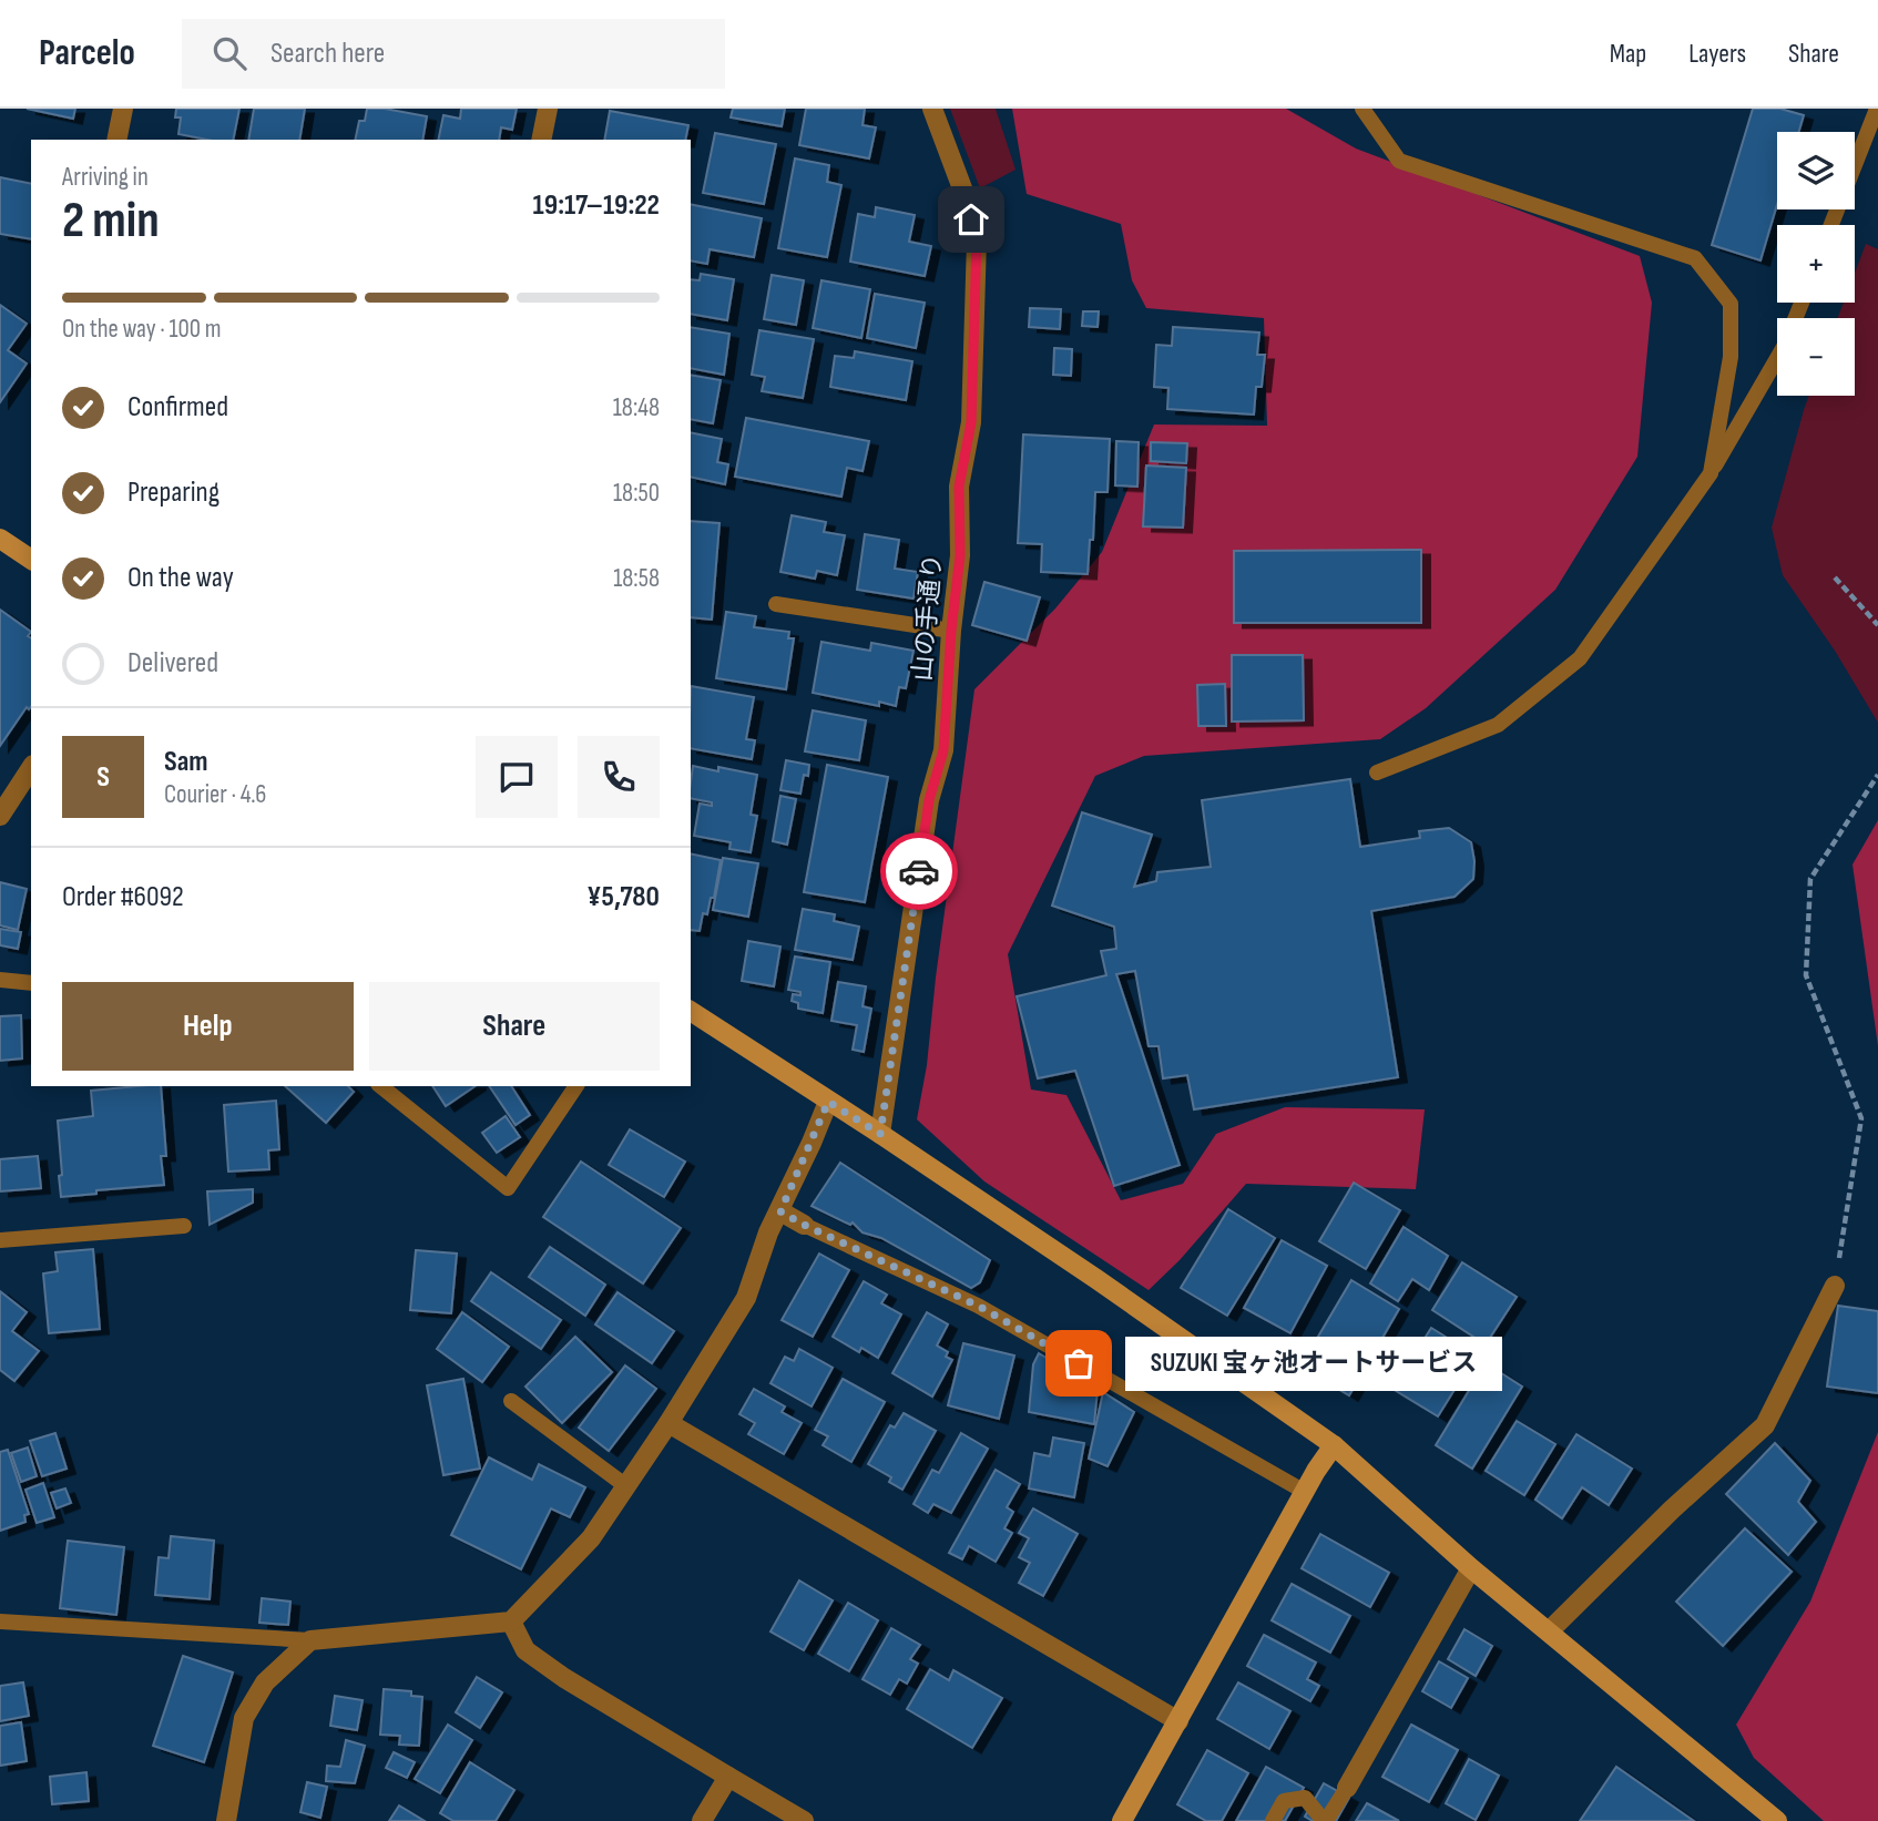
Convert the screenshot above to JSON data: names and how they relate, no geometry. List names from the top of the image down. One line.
{"streets":{"street":["山の手通り"]},"places":["SUZUKI 宝ヶ池オートサービス"],"page":{"header":"Parcelo","search":"Search here","nav":["Map","Layers","Share"],"map_buttons":["+","−"],"heading":["2 min","Arriving in","19:17–19:22"],"panel":["Sam","Courier · 4.6","Order #6092","¥5,780"],"bar":"On the way · 100 m","list":[["Confirmed","18:48"],["Preparing","18:50"],["On the way","18:58"],"Delivered"],"round":"S","buttons":["Help","Share"],"bubble":"SUZUKI 宝ヶ池オートサービス"}}
